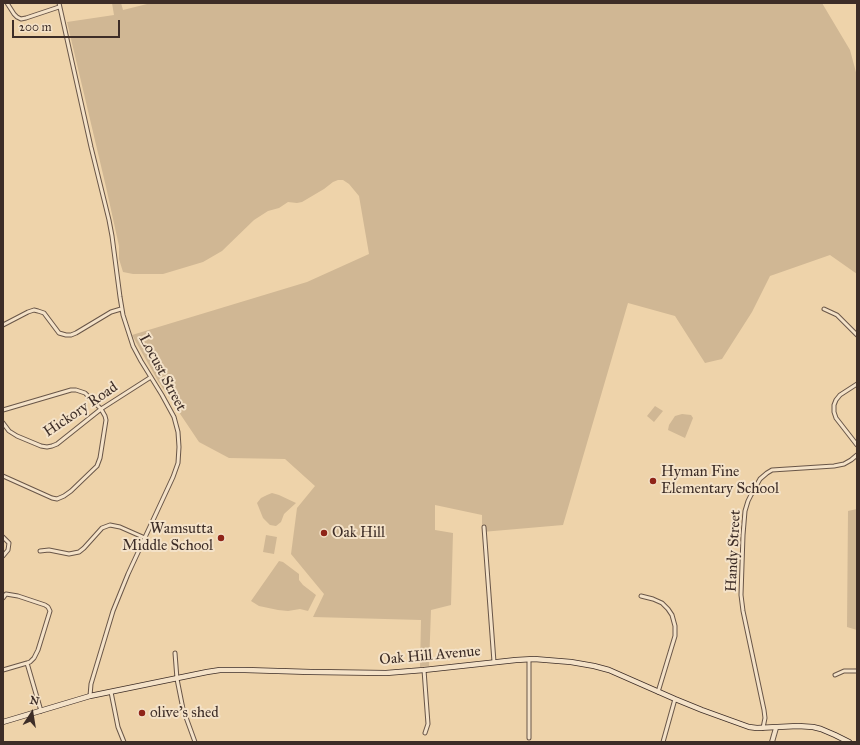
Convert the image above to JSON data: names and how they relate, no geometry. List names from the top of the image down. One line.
{"streets":{"main road":["Oak Hill Avenue"],"street":["Locust Street","Hickory Road","Handy Street"]},"crossings":[["Locust Street","Hickory Road"],["Locust Street","Oak Hill Avenue"],["Handy Street","Oak Hill Avenue"]],"places":["Hyman Fine Elementary School","Oak Hill","Wamsutta Middle School","olive's shed"],"scale_bar":"200 m","north":"top"}
